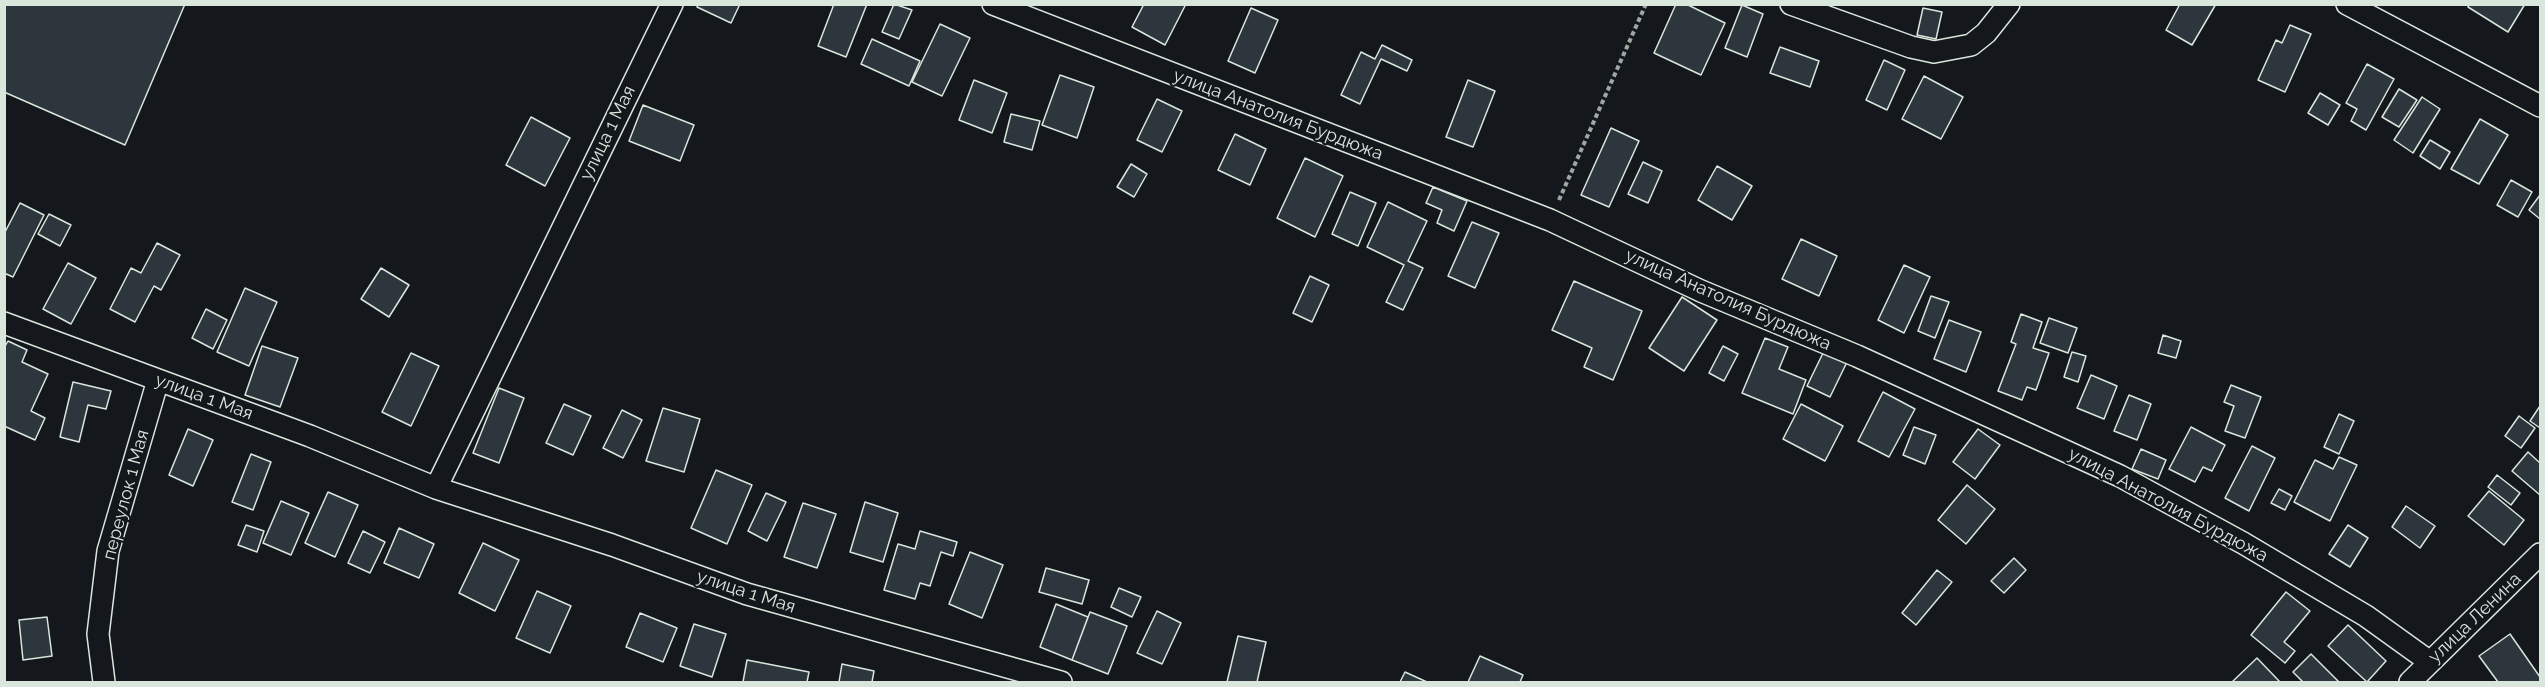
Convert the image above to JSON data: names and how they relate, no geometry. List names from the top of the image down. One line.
{"streets":{"street":["улица Анатолия Бурдюжа","улица 1 Мая","переулок 1 Мая","улица Ленина"]},"crossings":[["улица Анатолия Бурдюжа","улица Ленина"],["улица 1 Мая","переулок 1 Мая"]]}
